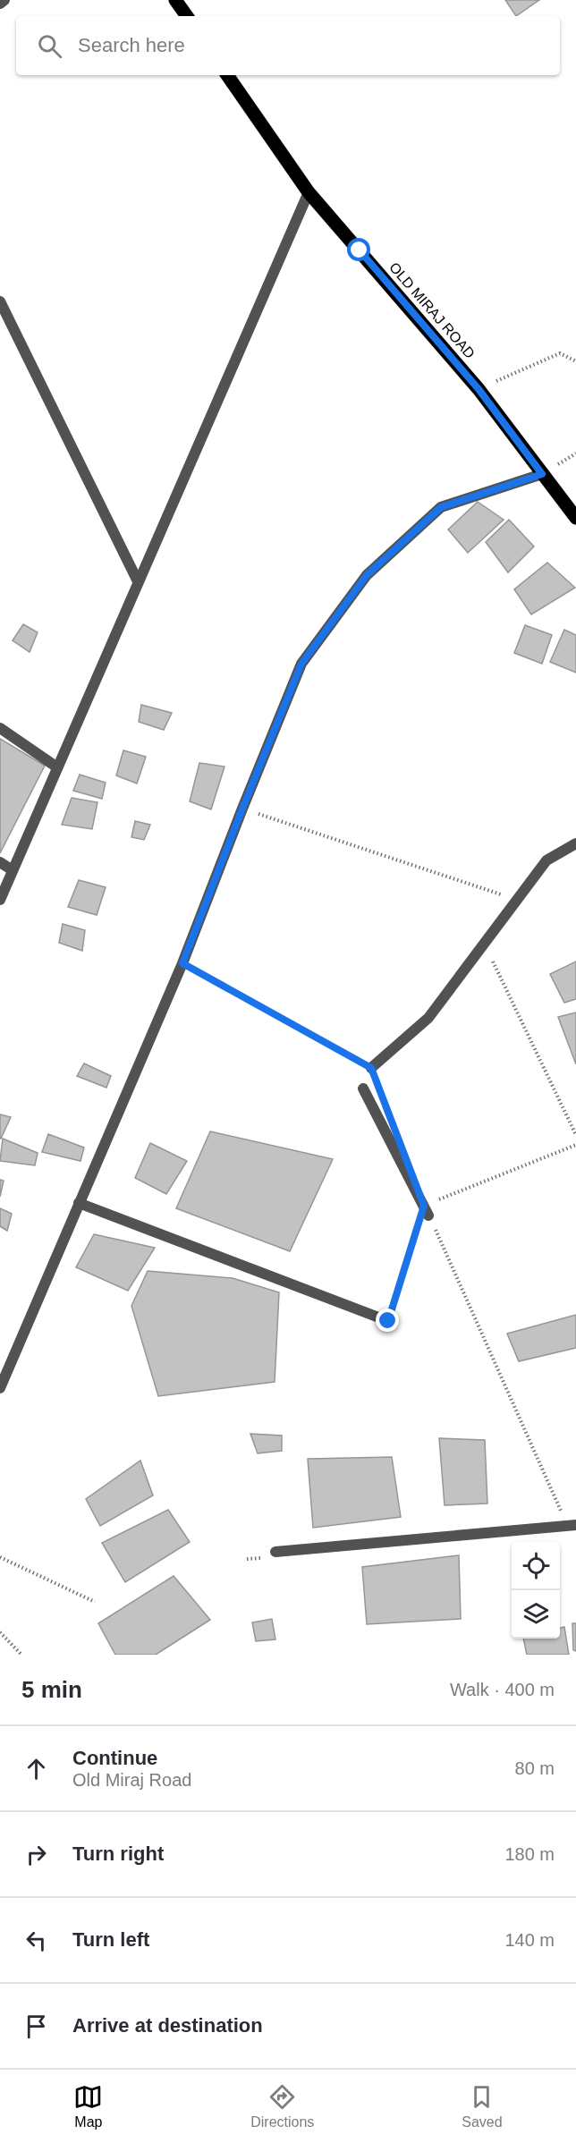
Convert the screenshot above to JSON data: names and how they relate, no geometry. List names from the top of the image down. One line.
{"streets":{"main road":["OLD MIRAJ ROAD"]},"page":{"search":"Search here","heading":["5 min","Walk · 400 m"],"list":[["Continue","Old Miraj Road","80 m"],["Turn right","180 m"],["Turn left","140 m"],"Arrive at destination"],"nav":["Map","Directions","Saved"]}}
